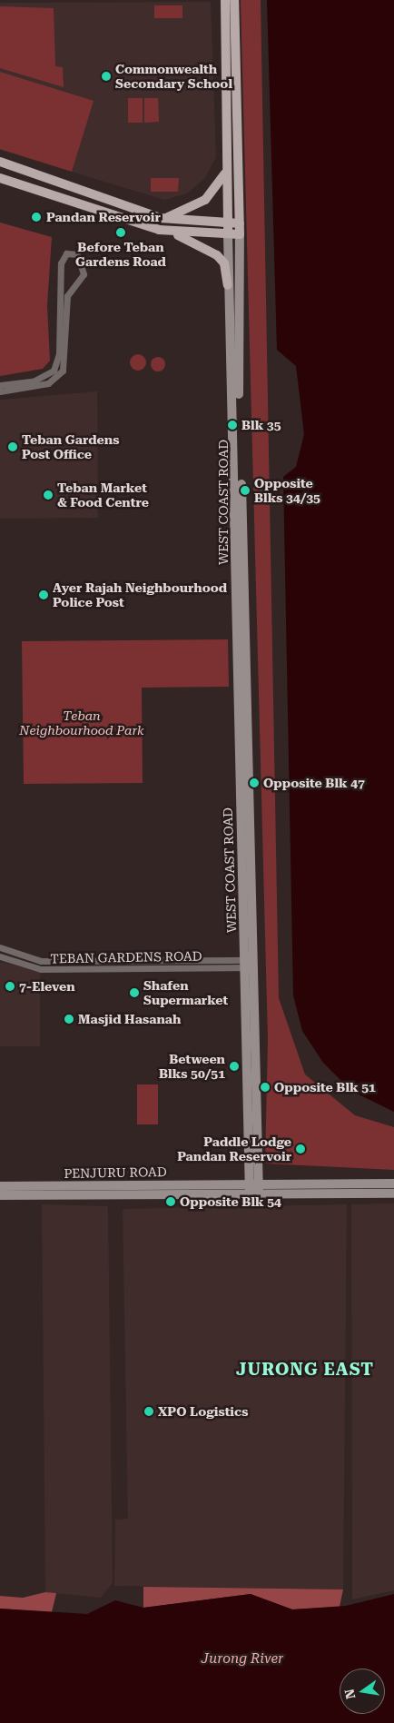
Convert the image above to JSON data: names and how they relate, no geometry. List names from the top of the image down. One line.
{"streets":{"main road":["WEST COAST ROAD","PENJURU ROAD"],"street":["TEBAN GARDENS ROAD"]},"crossings":[["WEST COAST ROAD","TEBAN GARDENS ROAD"],["WEST COAST ROAD","PENJURU ROAD"]],"districts":["JURONG EAST"],"water":["Jurong River"],"parks":["Teban Neighbourhood Park"],"places":["Commonwealth Secondary School","Pandan Reservoir","Before Teban Gardens Road","Blk 35","Teban Gardens Post Office","Opposite Blks 34/35","Teban Market & Food Centre","Ayer Rajah Neighbourhood Police Post","Opposite Blk 47","7-Eleven","Shafen Supermarket","Masjid Hasanah","Between Blks 50/51","Opposite Blk 51","Paddle Lodge Pandan Reservoir","Opposite Blk 54","XPO Logistics"],"north":"left"}
